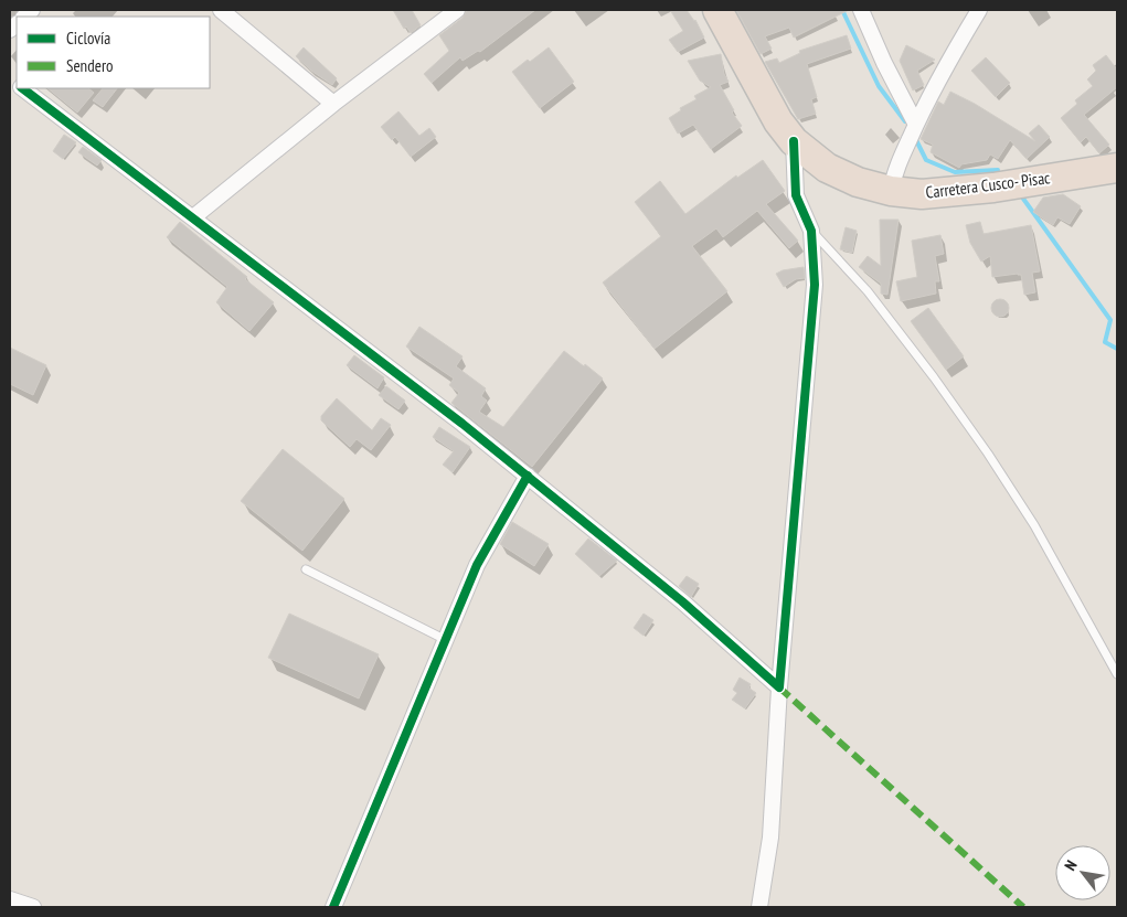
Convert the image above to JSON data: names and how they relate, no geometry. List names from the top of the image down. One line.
{"streets":{"highway":["Carretera Cusco- Pisac"]},"legend":["Ciclovía","Sendero"],"north":"top left"}
